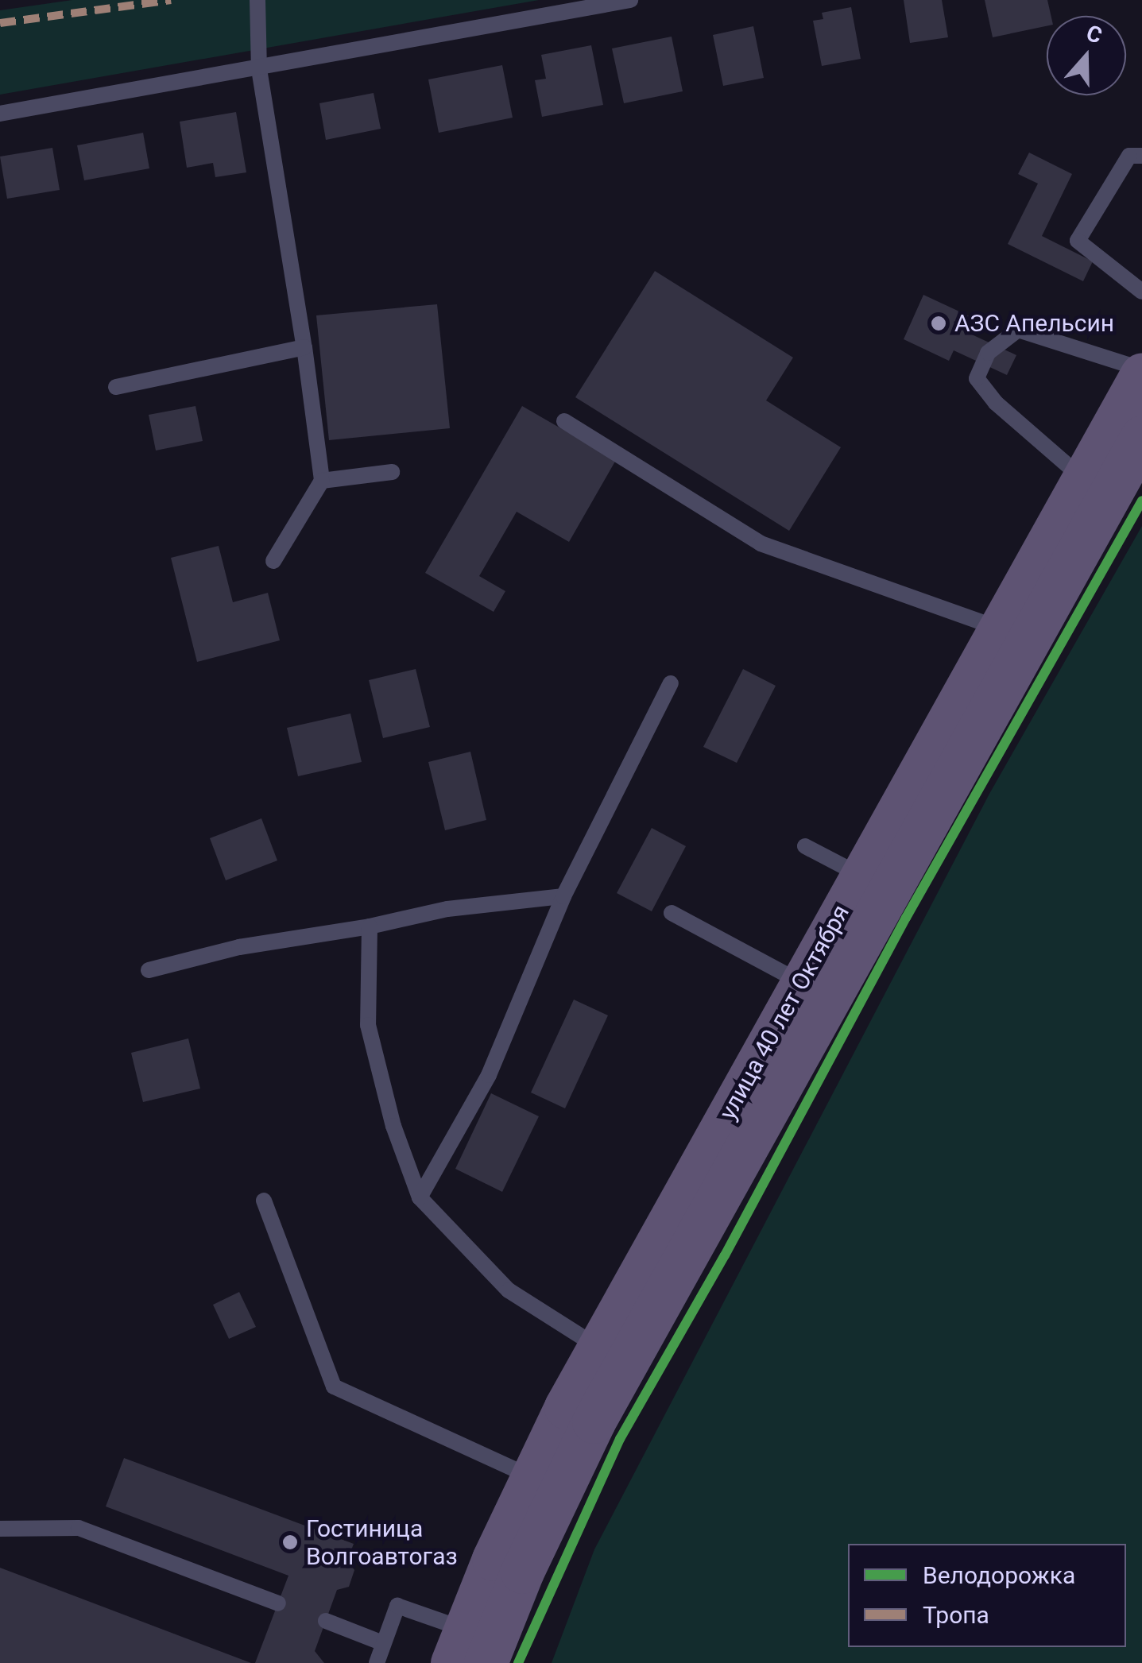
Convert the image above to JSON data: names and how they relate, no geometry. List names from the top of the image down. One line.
{"streets":{"main road":["улица 40 лет Октября"]},"places":["АЗС Апельсин","Гостиница Волгоавтогаз"],"legend":["Велодорожка","Тропа"],"north":"top"}
